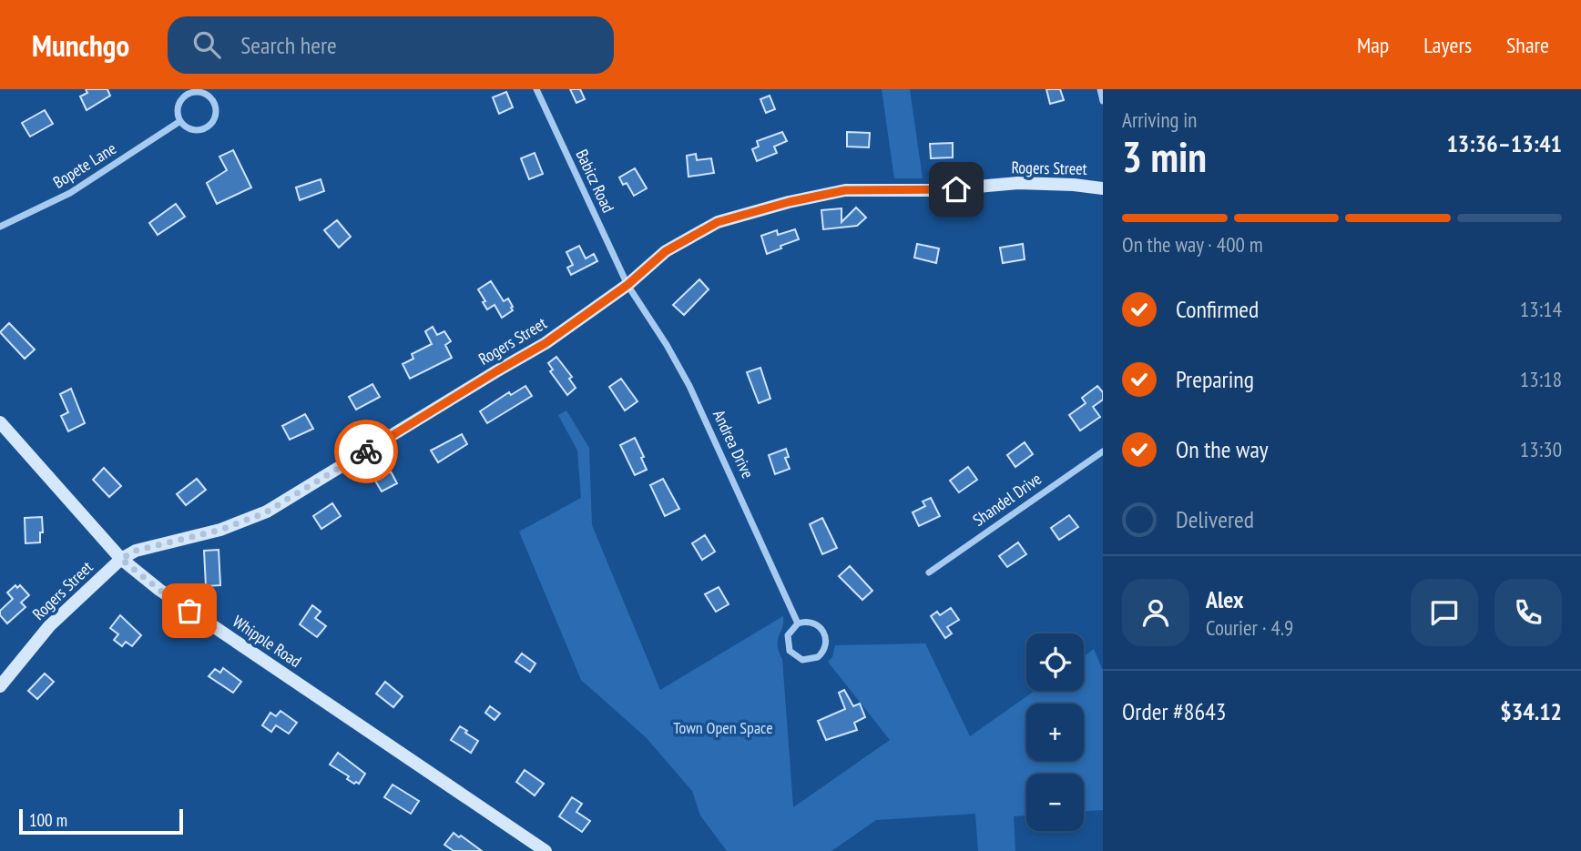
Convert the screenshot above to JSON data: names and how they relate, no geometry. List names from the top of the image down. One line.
{"streets":{"street":["Bopete Lane","Rogers Street","Babicz Road","Andrea Drive","Shandel Drive","Whipple Road"]},"crossings":[["Rogers Street","Babicz Road"],["Rogers Street","Andrea Drive"],["Rogers Street","Whipple Road"],["Babicz Road","Andrea Drive"]],"parks":["Town Open Space"],"scale_bar":"100 m","page":{"header":"Munchgo","search":"Search here","nav":["Map","Layers","Share"],"heading":["3 min","Arriving in","13:36–13:41"],"panel":["Alex","Courier · 4.9","Order #8643","$34.12"],"bar":"On the way · 400 m","list":[["Confirmed","13:14"],["Preparing","13:18"],["On the way","13:30"],"Delivered"],"map_buttons":["+","−"],"scale":"100 m"}}
